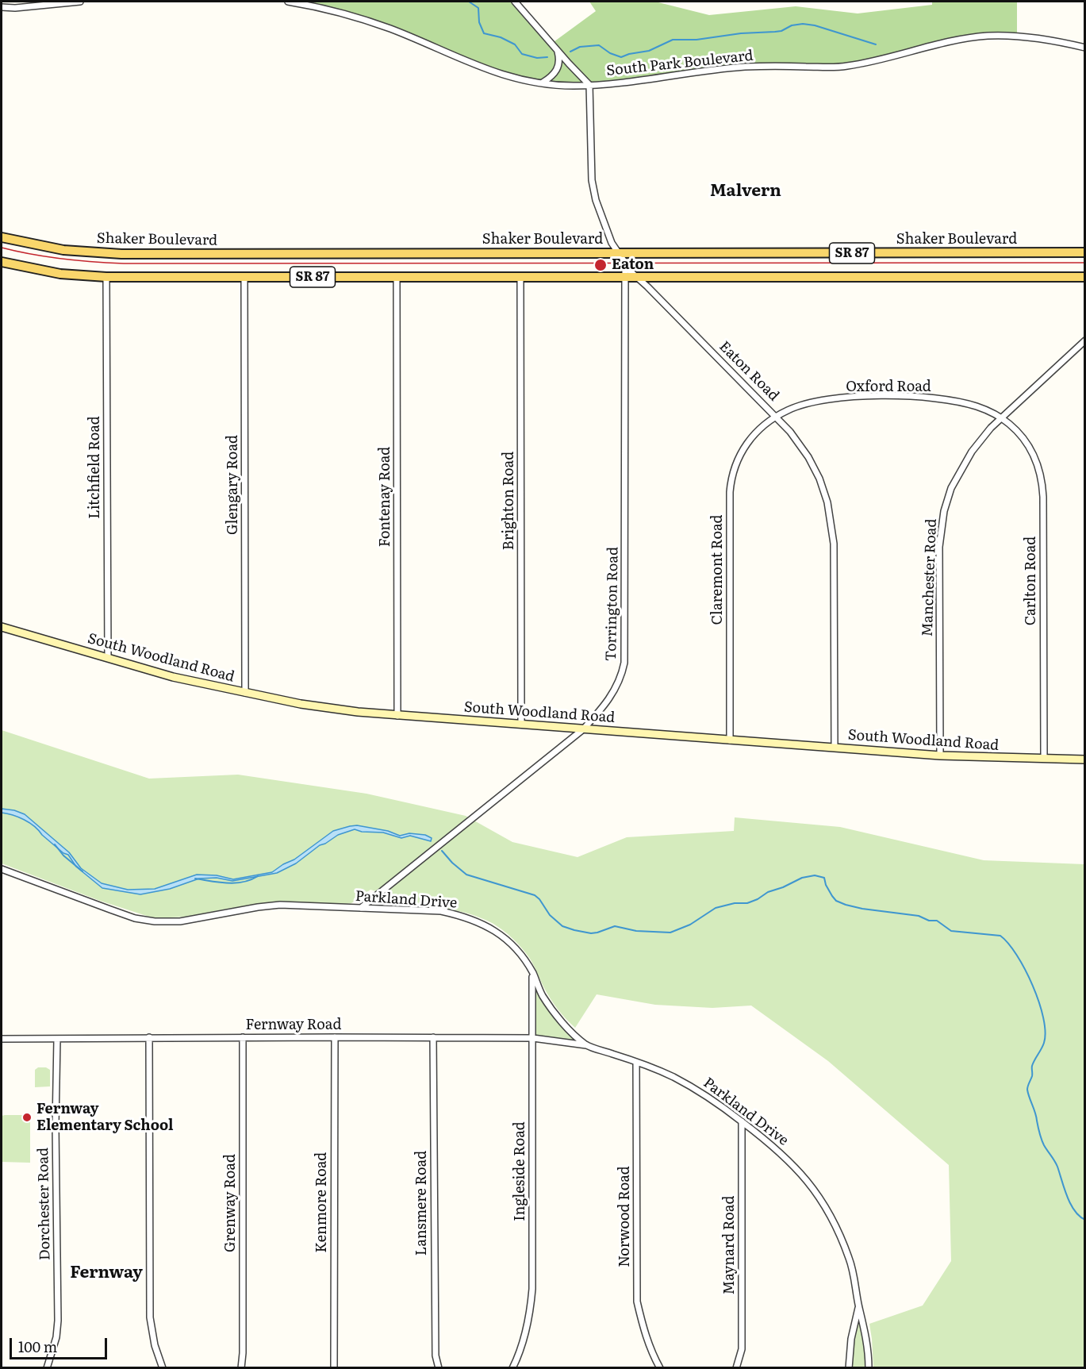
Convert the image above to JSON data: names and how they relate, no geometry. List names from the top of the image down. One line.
{"streets":{"main road":["Shaker Boulevard","SR 87"],"street":["South Park Boulevard","Eaton Road","Oxford Road","Litchfield Road","Glengary Road","Fontenay Road","Brighton Road","Claremont Road","Manchester Road","Carlton Road","Torrington Road","South Woodland Road","Parkland Drive","Fernway Road","Ingleside Road","Kenmore Road","Grenway Road","Lansmere Road","Dorchester Road","Norwood Road","Maynard Road"]},"crossings":[["South Park Boulevard","Eaton Road"],["Shaker Boulevard","Eaton Road"],["SR 87","Eaton Road"],["SR 87","Litchfield Road"],["SR 87","Glengary Road"],["SR 87","Fontenay Road"],["SR 87","Brighton Road"],["SR 87","Torrington Road"],["Eaton Road","Oxford Road"],["Eaton Road","Claremont Road"],["Eaton Road","Torrington Road"],["Eaton Road","South Woodland Road"],["Oxford Road","Claremont Road"],["Oxford Road","Manchester Road"],["Oxford Road","Carlton Road"],["Litchfield Road","South Woodland Road"],["Glengary Road","South Woodland Road"],["Fontenay Road","South Woodland Road"],["Brighton Road","South Woodland Road"],["Claremont Road","South Woodland Road"],["Manchester Road","Carlton Road"],["Manchester Road","South Woodland Road"],["Carlton Road","South Woodland Road"],["Torrington Road","South Woodland Road"],["Torrington Road","Parkland Drive"],["Parkland Drive","Fernway Road"],["Parkland Drive","Ingleside Road"],["Parkland Drive","Norwood Road"],["Parkland Drive","Maynard Road"],["Fernway Road","Ingleside Road"],["Fernway Road","Kenmore Road"],["Fernway Road","Grenway Road"],["Fernway Road","Lansmere Road"],["Fernway Road","Dorchester Road"]],"districts":["Malvern","Fernway"],"places":["Eaton","Fernway Elementary School"],"scale_bar":"100 m"}
